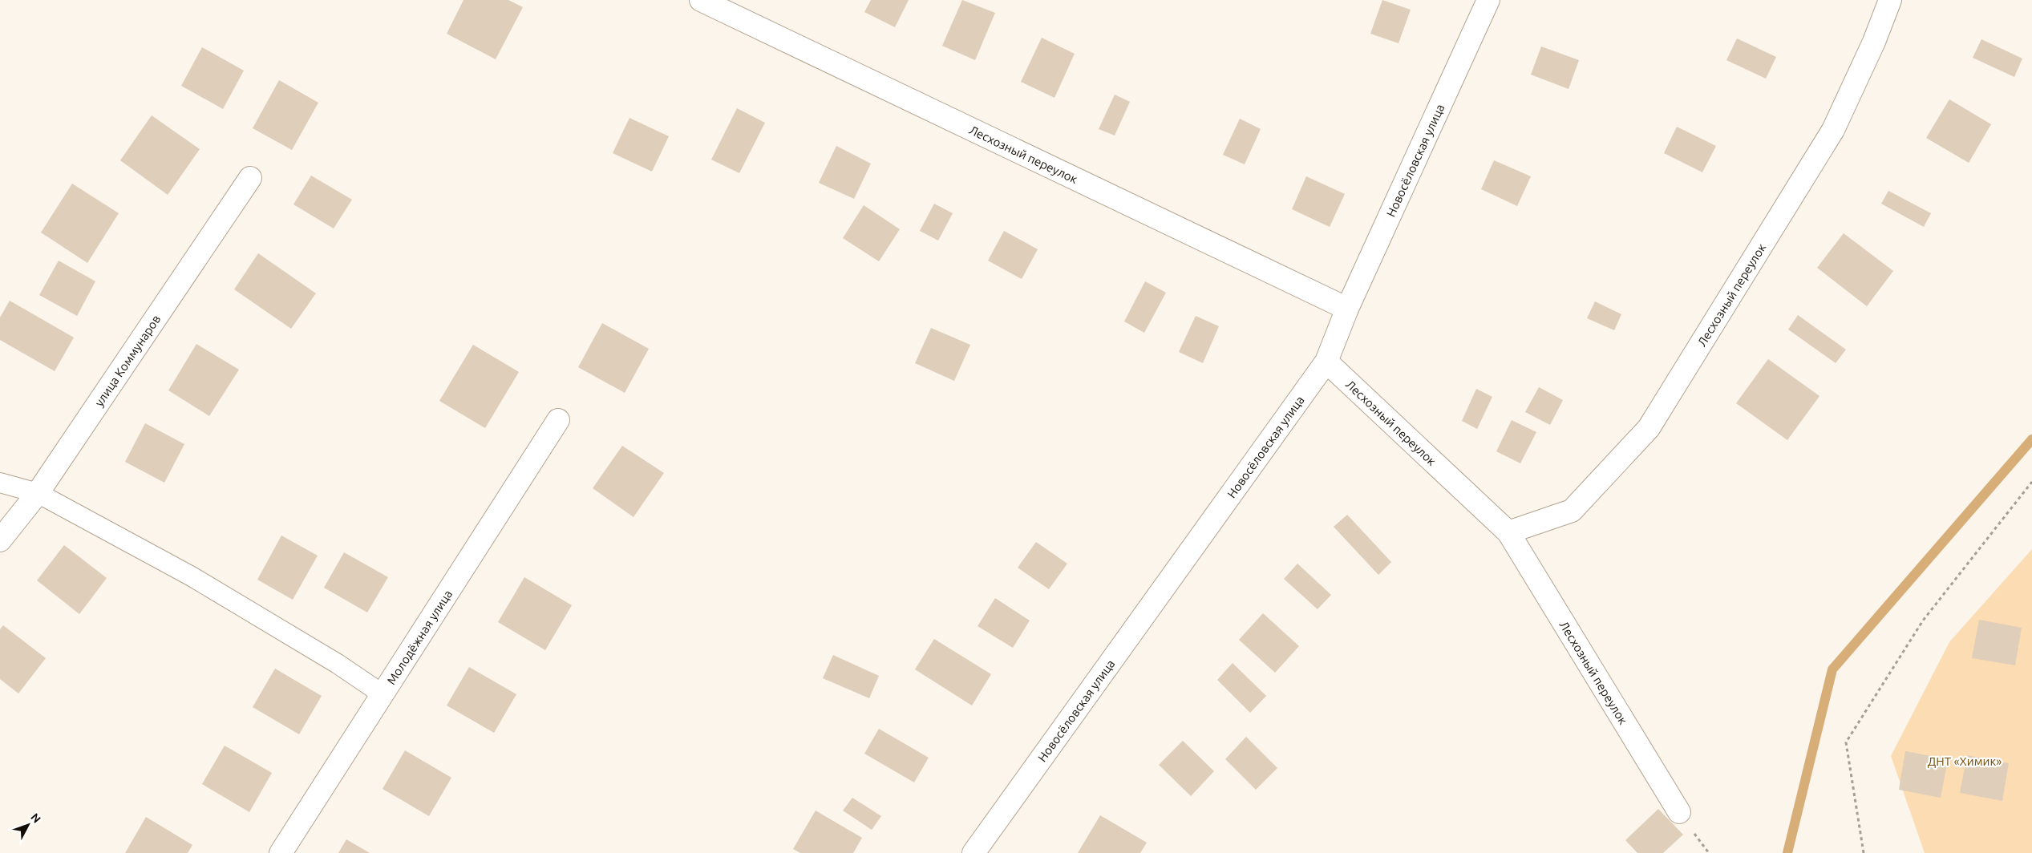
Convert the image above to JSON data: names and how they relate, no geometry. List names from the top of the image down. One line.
{"streets":{"street":["Лесхозный переулок","Новосёловская улица","улица Коммунаров","Молодёжная улица"]},"crossings":[["Лесхозный переулок","Новосёловская улица"]],"parks":["ДНТ «Химик»"],"north":"top right"}
